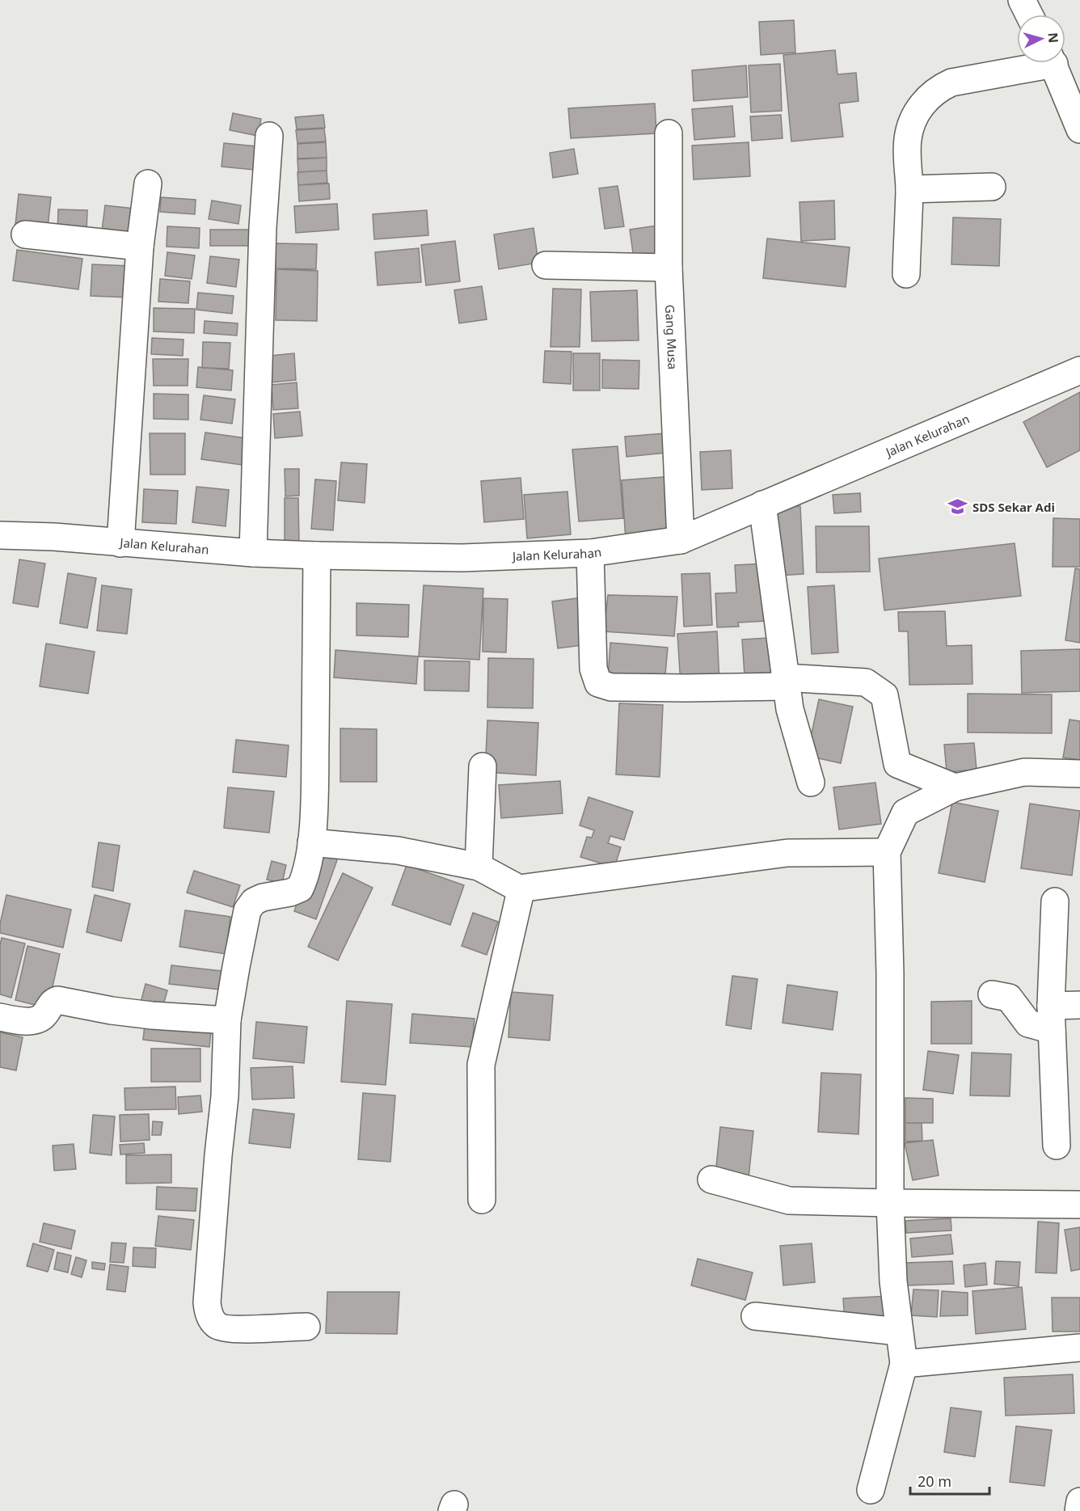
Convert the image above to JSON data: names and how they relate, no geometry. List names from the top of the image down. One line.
{"streets":{"street":["Gang Musa","Jalan Kelurahan"]},"crossings":[["Gang Musa","Jalan Kelurahan"]],"places":{"school or university":["SDS Sekar Adi"]},"scale_bar":"20 m","north":"right"}
